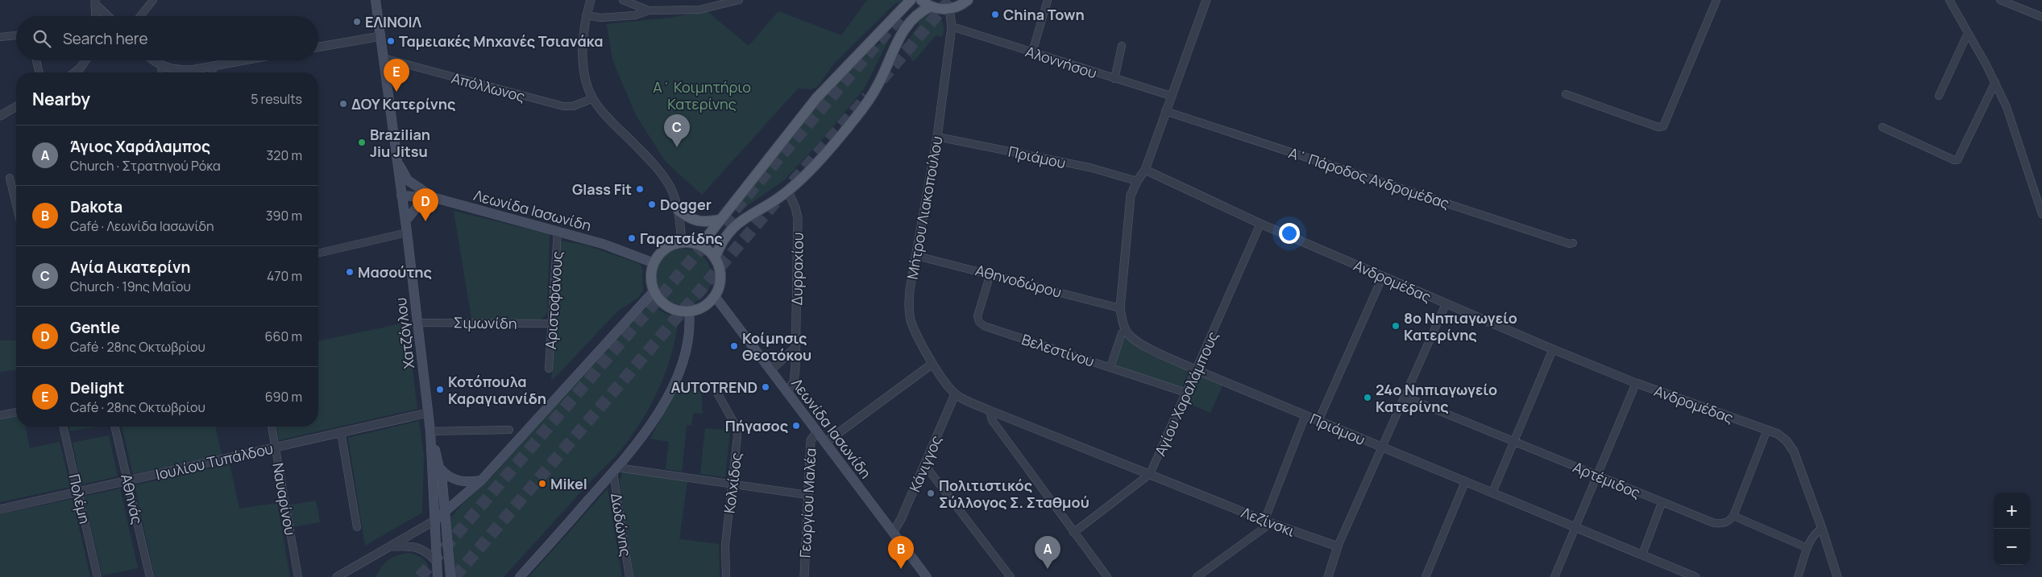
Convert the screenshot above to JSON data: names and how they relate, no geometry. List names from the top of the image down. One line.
{"streets":{"main road":["Λεωνίδα Ιασωνίδη","Χατζόγλου"],"street":["Αλοννήσου","Απόλλωνος","Πριάμου","Α΄ Πάροδος Ανδρομέδας","Μήτρου Λιακοπούλου","Δυρραχίου","Αθηνοδώρου","Ανδρομέδας","Αριστοφάνους","Σιμωνίδη","Βελεστίνου","Αγίου Χαραλάμπους","Ιουλίου Τυπάλδου","Κάνιγγος","Αρτέμιδος","Κολχίδος","Πολέμη","Αθηνάς","Ναυαρίνου","Γεωργίου Μαλέα","Λεζίνσκι","Δωδώνης"]},"crossings":[["Αλοννήσου","Μήτρου Λιακοπούλου"],["Απόλλωνος","Χατζόγλου"],["Πριάμου","Μήτρου Λιακοπούλου"],["Πριάμου","Αγίου Χαραλάμπους"],["Μήτρου Λιακοπούλου","Αθηνοδώρου"],["Μήτρου Λιακοπούλου","Κάνιγγος"],["Μήτρου Λιακοπούλου","Λεζίνσκι"],["Λεωνίδα Ιασωνίδη","Δυρραχίου"],["Λεωνίδα Ιασωνίδη","Αριστοφάνους"],["Λεωνίδα Ιασωνίδη","Χατζόγλου"],["Λεωνίδα Ιασωνίδη","Κάνιγγος"],["Λεωνίδα Ιασωνίδη","Γεωργίου Μαλέα"],["Αθηνοδώρου","Βελεστίνου"],["Ανδρομέδας","Αγίου Χαραλάμπους"],["Αριστοφάνους","Σιμωνίδη"],["Σιμωνίδη","Χατζόγλου"],["Χατζόγλου","Ιουλίου Τυπάλδου"],["Βελεστίνου","Αγίου Χαραλάμπους"],["Αγίου Χαραλάμπους","Λεζίνσκι"],["Ιουλίου Τυπάλδου","Πολέμη"],["Ιουλίου Τυπάλδου","Αθηνάς"],["Ιουλίου Τυπάλδου","Ναυαρίνου"],["Κάνιγγος","Λεζίνσκι"]],"parks":["Α΄ Κοιμητήριο Κατερίνης"],"places":["China Town","ΕΛΙΝΟΙΛ","Ταμειακές Μηχανές Τσιανάκα","ΔΟΥ Κατερίνης","Brazilian Jiu Jitsu","Glass Fit","Dogger","Γαρατσίδης","Μασούτης","8ο Νηπιαγωγείο Κατερίνης","Κοίμησις Θεοτόκου","AUTOTREND","Κοτόπουλα Καραγιαννίδη","24ο Νηπιαγωγείο Κατερίνης","Πήγασος","Mikel","Πολιτιστικός Σύλλογος Σ. Σταθμού"],"page":{"search":"Search here","pins":["E","C","D","A","B"],"heading":["Nearby","5 results"],"list":[{"mark":"A","name":"Άγιος Χαράλαμπος","note":"Church · Στρατηγού Ρόκα","value":"320 m"},{"mark":"B","name":"Dakota","note":"Café · Λεωνίδα Ιασωνίδη","value":"390 m"},{"mark":"C","name":"Αγία Αικατερίνη","note":"Church · 19ης Μαΐου","value":"470 m"},{"mark":"D","name":"Gentle","note":"Café · 28ης Οκτωβρίου","value":"660 m"},{"mark":"E","name":"Delight","note":"Café · 28ης Οκτωβρίου","value":"690 m"}],"map_buttons":["+","−"]}}
